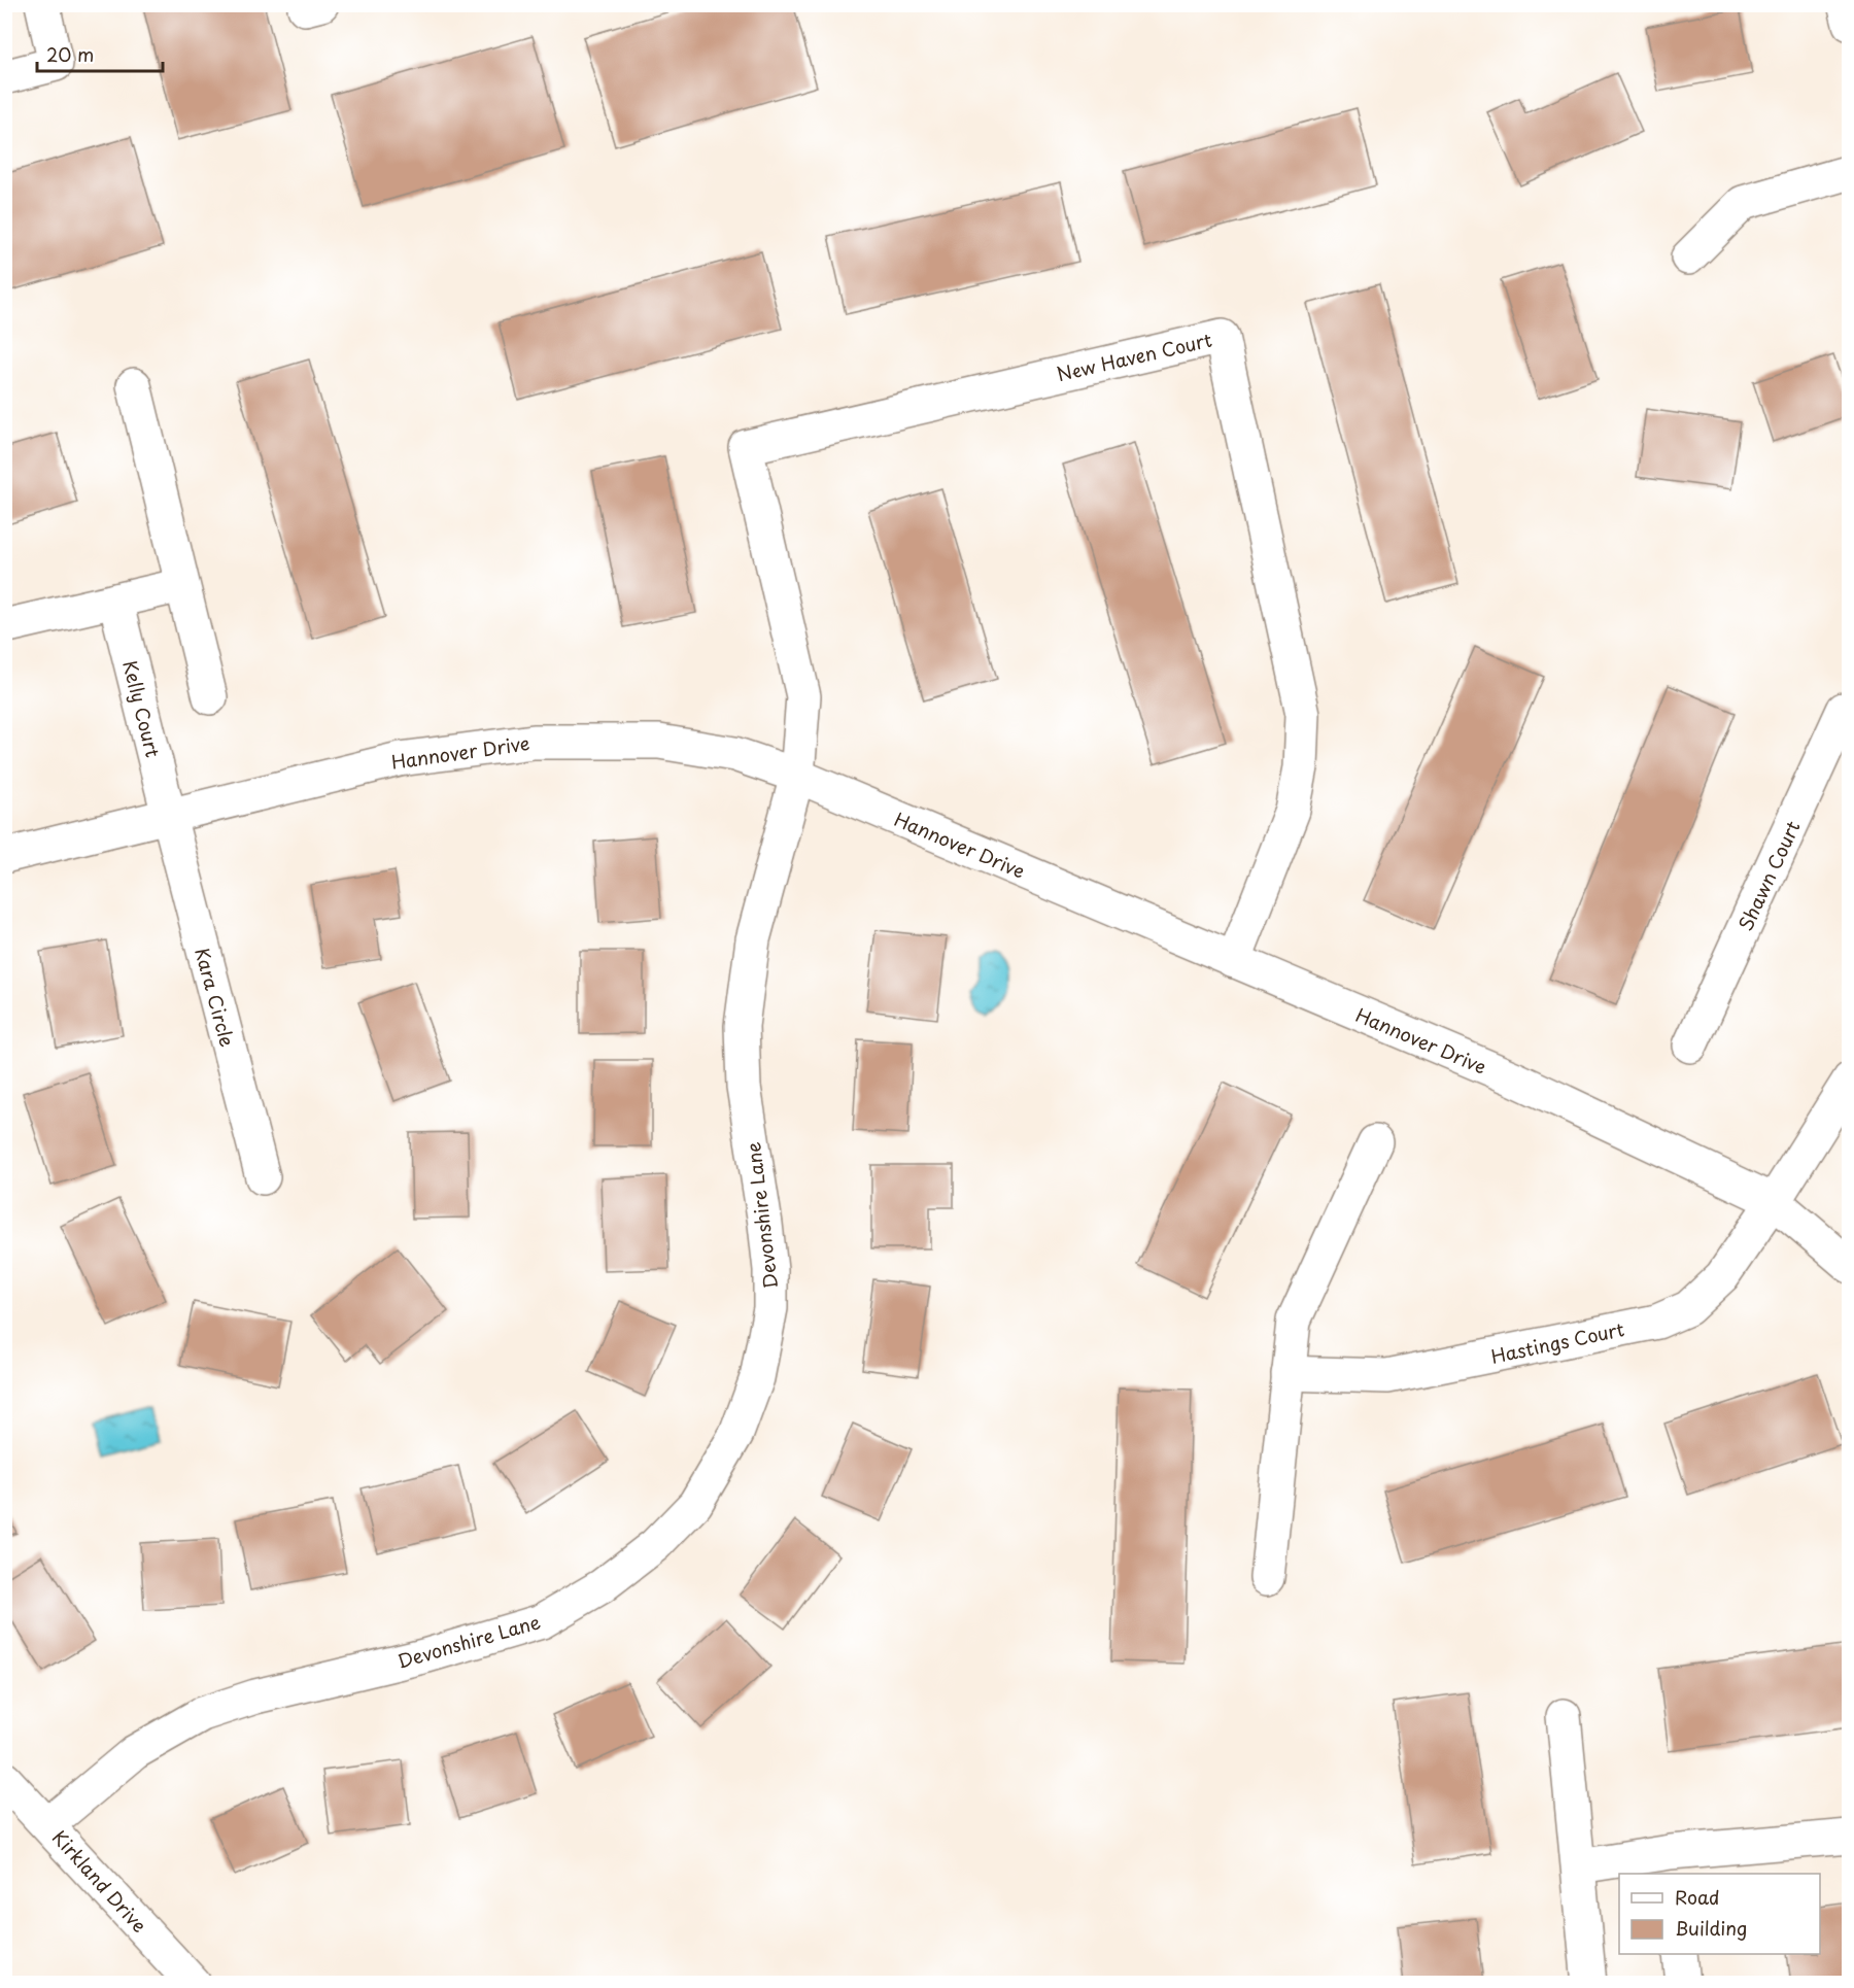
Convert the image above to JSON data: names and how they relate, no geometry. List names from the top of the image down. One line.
{"streets":{"street":["New Haven Court","Kelly Court","Hannover Drive","Shawn Court","Kara Circle","Devonshire Lane","Hastings Court","Kirkland Drive"]},"crossings":[["New Haven Court","Hannover Drive"],["New Haven Court","Devonshire Lane"],["Kelly Court","Hannover Drive"],["Kelly Court","Kara Circle"],["Hannover Drive","Kara Circle"],["Hannover Drive","Devonshire Lane"],["Hannover Drive","Hastings Court"],["Devonshire Lane","Kirkland Drive"]],"legend":["Road","Building"],"scale_bar":"20 m"}
